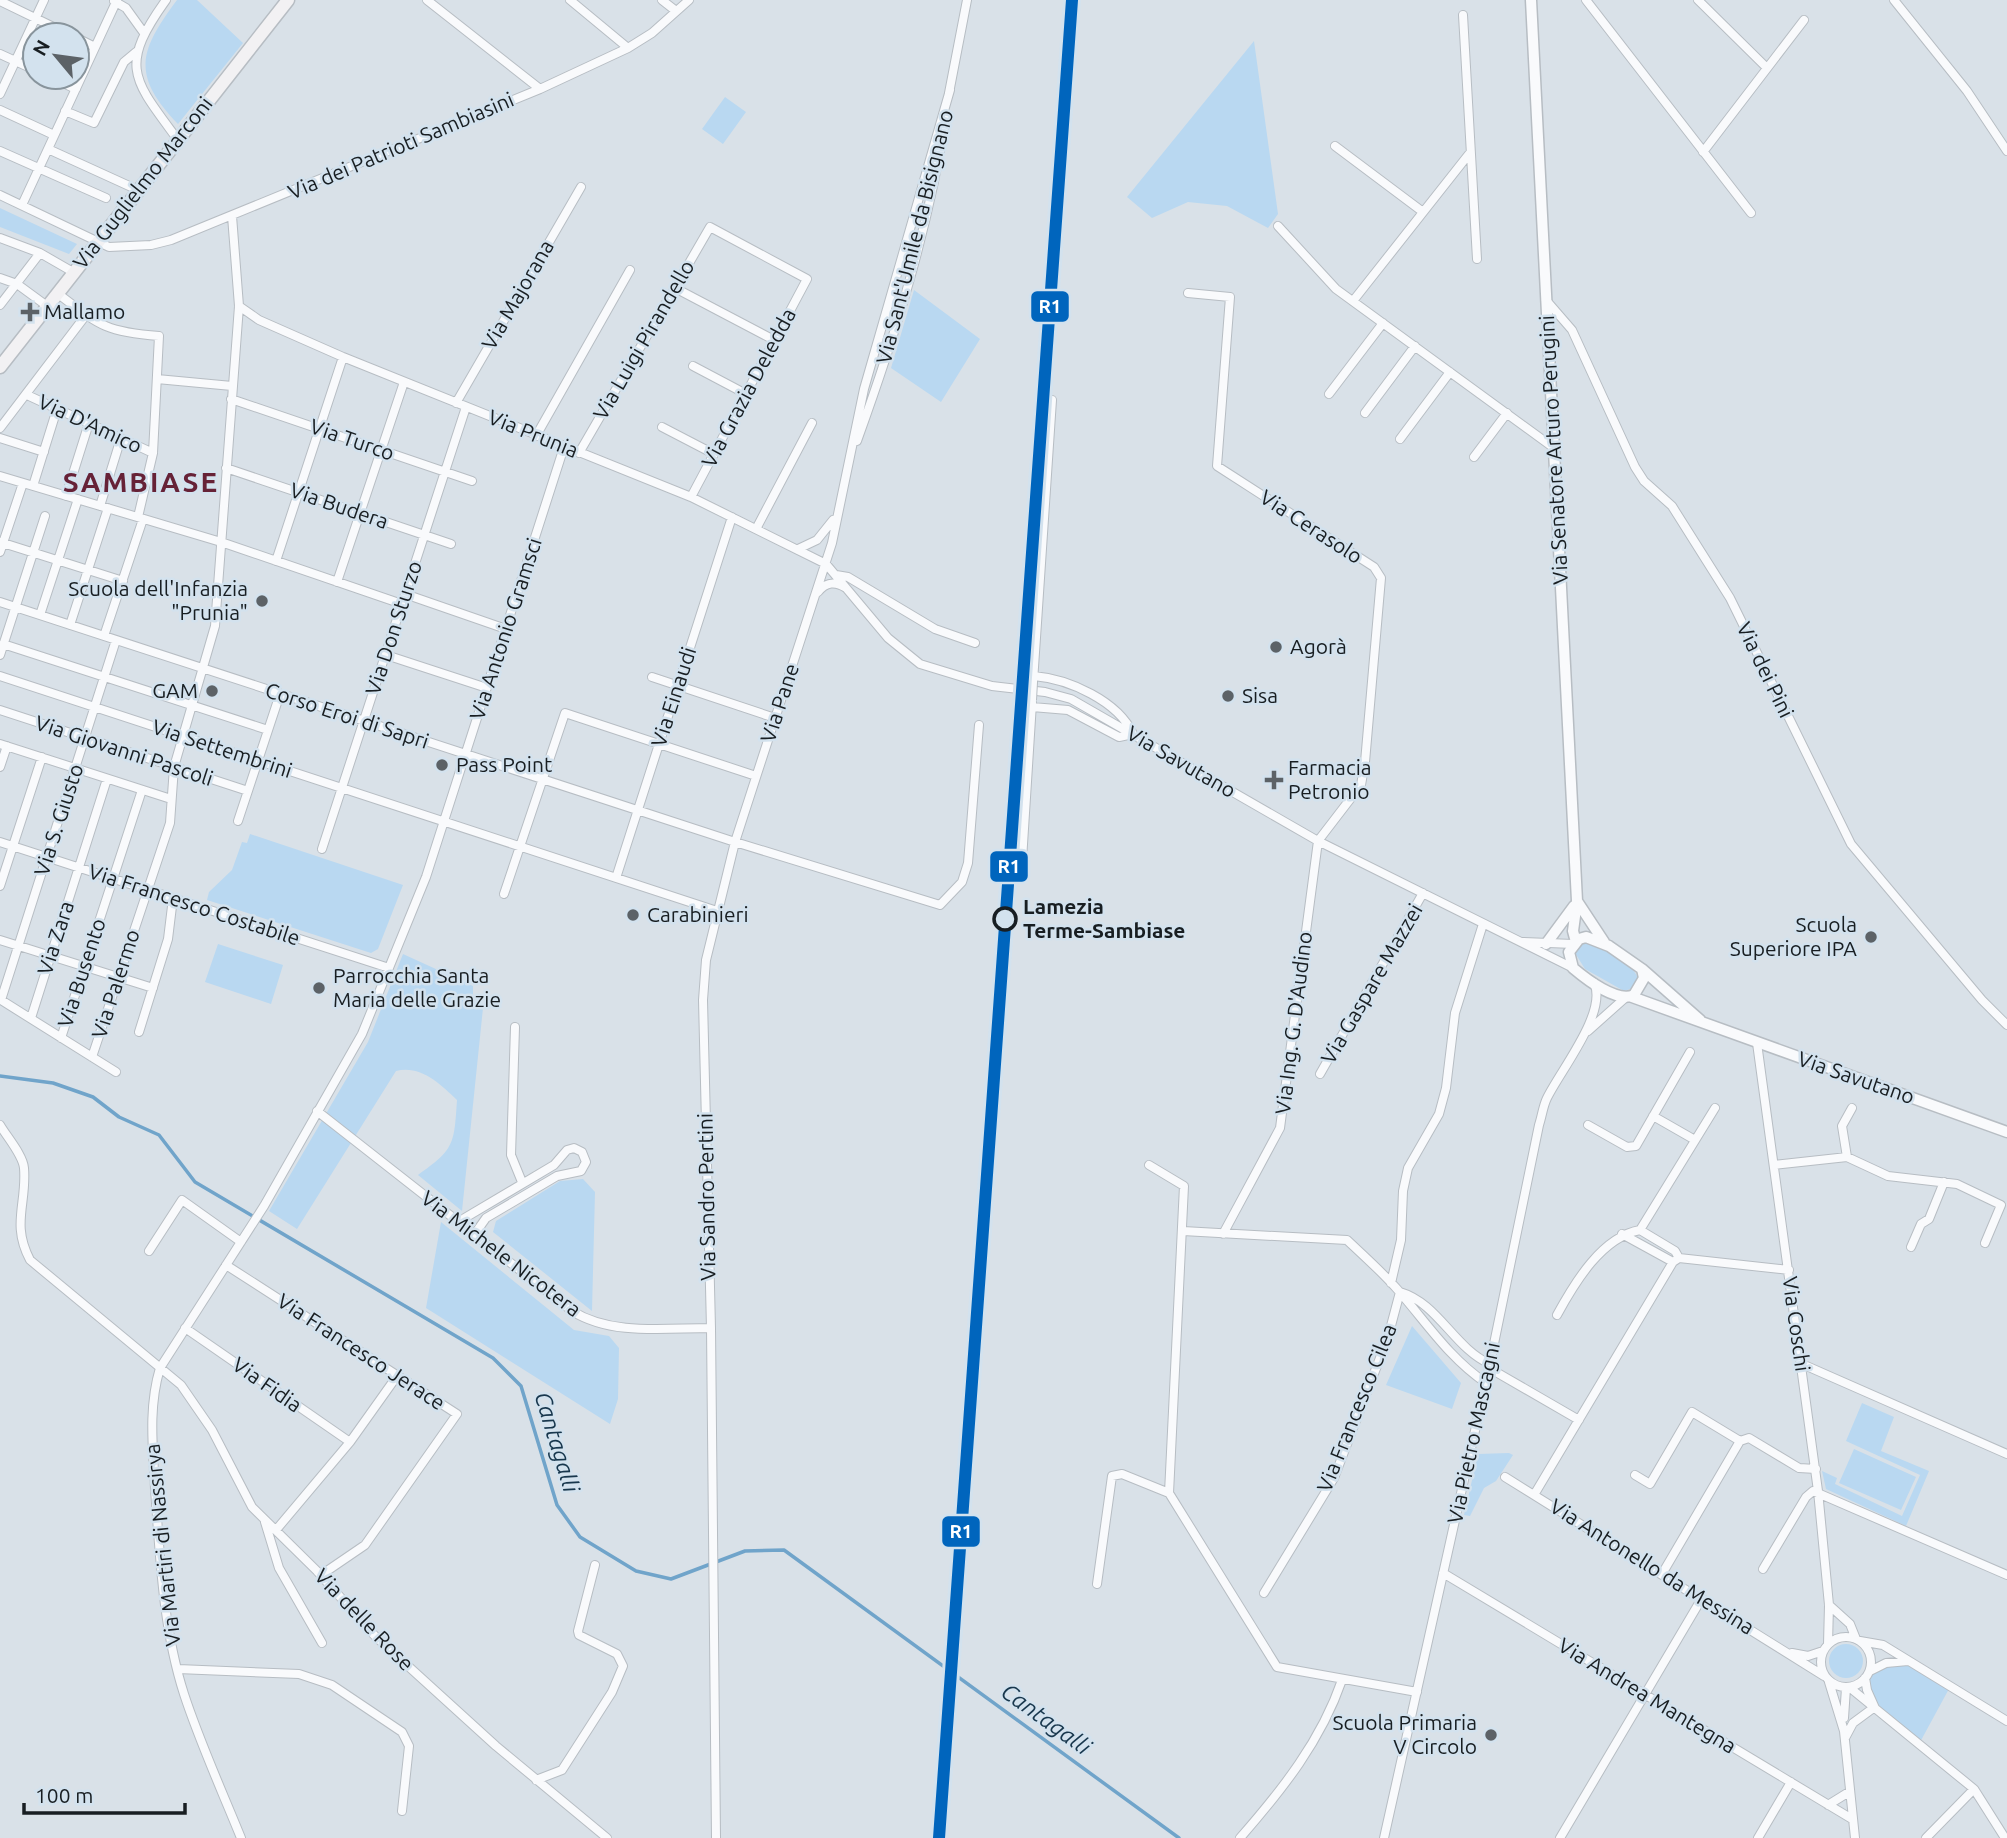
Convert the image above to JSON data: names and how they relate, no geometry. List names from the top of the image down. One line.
{"streets":{"main road":["Via Guglielmo Marconi"],"street":["Via dei Patrioti Sambiasini","Via Sant'Umile da Bisignano","Via Majorana","Via Luigi Pirandello","Via Grazia Deledda","Via D'Amico","Via Prunia","Via Turco","Via Senatore Arturo Perugini","Via Budera","Via Cerasolo","Via Don Sturzo","Via Antonio Gramsci","Via dei Pini","Via Einaudi","Via Pane","Corso Eroi di Sapri","Via Settembrini","Via Giovanni Pascoli","Via Savutano","Via S. Giusto","Via Francesco Costabile","Via Zara","Via Busento","Via Palermo","Via Gaspare Mazzei","Via Ing. G. D'Audino","Via Sandro Pertini","Via Michele Nicotera","Via Coschi","Via Francesco Jerace","Via Fidia","Via Francesco Cilea","Via Pietro Mascagni","Via Martiri di Nassirya","Via Antonello da Messina","Via delle Rose","Via Andrea Mantegna"]},"crossings":[["Via dei Patrioti Sambiasini","Via Guglielmo Marconi"],["Via dei Patrioti Sambiasini","Via Palermo"],["Via Sant'Umile da Bisignano","Via Prunia"],["Via Sant'Umile da Bisignano","Via Pane"],["Via Sant'Umile da Bisignano","Via Savutano"],["Via Majorana","Via Prunia"],["Via Luigi Pirandello","Via Grazia Deledda"],["Via Luigi Pirandello","Via Prunia"],["Via Grazia Deledda","Via Prunia"],["Via Prunia","Via Don Sturzo"],["Via Prunia","Via Antonio Gramsci"],["Via Prunia","Via Einaudi"],["Via Prunia","Via Pane"],["Via Prunia","Via Savutano"],["Via Prunia","Via Palermo"],["Via Turco","Via Don Sturzo"],["Via Turco","Via Palermo"],["Via Senatore Arturo Perugini","Via dei Pini"],["Via Senatore Arturo Perugini","Via Savutano"],["Via Budera","Via Don Sturzo"],["Via Budera","Via Palermo"],["Via Cerasolo","Via Savutano"],["Via Cerasolo","Via Ing. G. D'Audino"],["Via Don Sturzo","Corso Eroi di Sapri"],["Via Don Sturzo","Via Settembrini"],["Via Antonio Gramsci","Corso Eroi di Sapri"],["Via Antonio Gramsci","Via Settembrini"],["Via Antonio Gramsci","Via Francesco Costabile"],["Via Antonio Gramsci","Via Michele Nicotera"],["Via Antonio Gramsci","Via Francesco Jerace"],["Via Antonio Gramsci","Via Fidia"],["Via Antonio Gramsci","Via Martiri di Nassirya"],["Via Antonio Gramsci","Via delle Rose"],["Via Einaudi","Corso Eroi di Sapri"],["Via Einaudi","Via Settembrini"],["Via Pane","Corso Eroi di Sapri"],["Via Pane","Via Savutano"],["Via Pane","Via Sandro Pertini"],["Corso Eroi di Sapri","Via S. Giusto"],["Corso Eroi di Sapri","Via Palermo"],["Corso Eroi di Sapri","Via Sandro Pertini"],["Via Settembrini","Via S. Giusto"],["Via Settembrini","Via Palermo"],["Via Settembrini","Via Sandro Pertini"],["Via Giovanni Pascoli","Via S. Giusto"],["Via Giovanni Pascoli","Via Palermo"],["Via Savutano","Via Gaspare Mazzei"],["Via Savutano","Via Ing. G. D'Audino"],["Via Savutano","Via Coschi"],["Via S. Giusto","Via Francesco Costabile"],["Via Francesco Costabile","Via Zara"],["Via Francesco Costabile","Via Busento"],["Via Francesco Costabile","Via Palermo"],["Via Sandro Pertini","Via Michele Nicotera"],["Via Coschi","Via Antonello da Messina"],["Via Francesco Jerace","Via delle Rose"],["Via Pietro Mascagni","Via Andrea Mantegna"],["Via Martiri di Nassirya","Via delle Rose"]],"districts":["SAMBIASE"],"water":["Cantagalli"],"places":{"health":["Mallamo","Farmacia Petronio"],"other":["Scuola dell'Infanzia \"Prunia\"","Agorà","GAM","Sisa","Pass Point","Carabinieri","Lamezia Terme-Sambiase","Scuola Superiore IPA","Parrocchia Santa Maria delle Grazie","Scuola Primaria V Circolo"]},"lines":["transit line R1"],"scale_bar":"100 m","north":"top left"}
